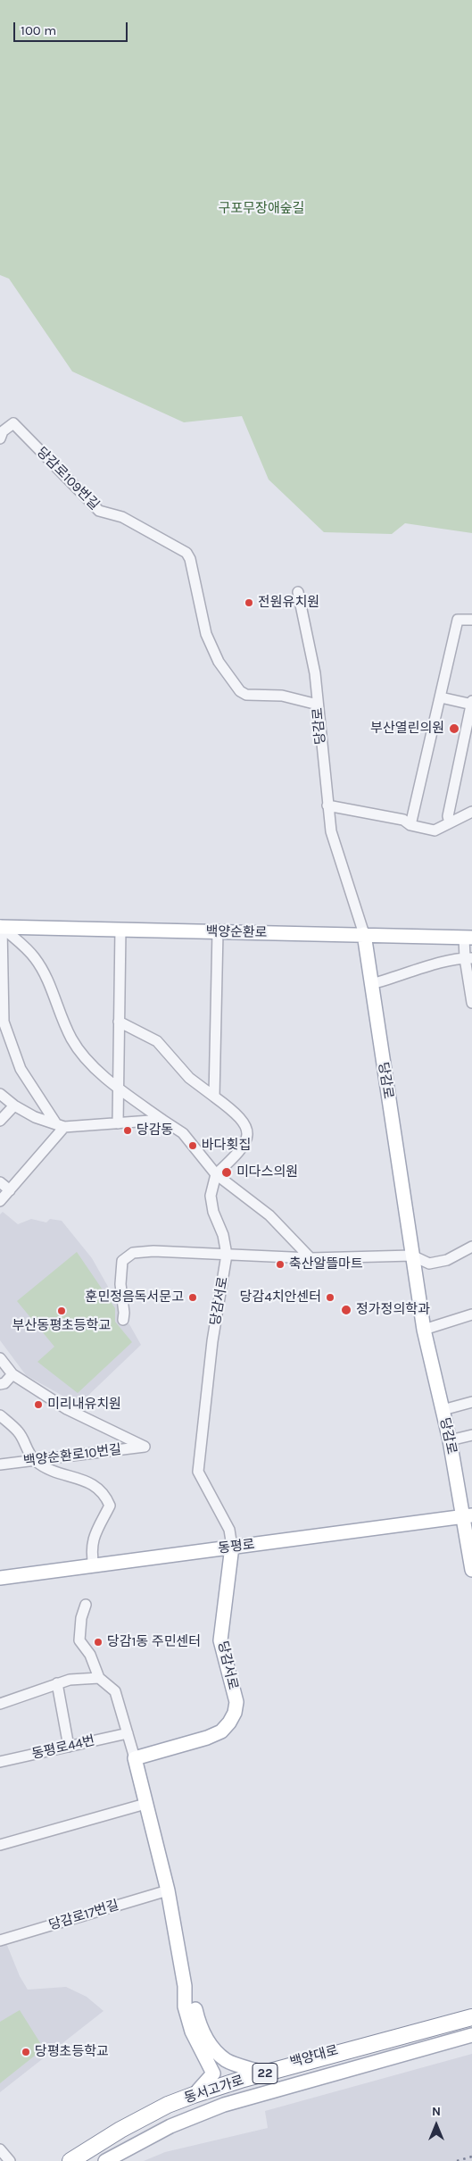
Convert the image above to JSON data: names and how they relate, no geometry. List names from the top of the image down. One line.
{"streets":{"highway":["22","동서고가로"],"main road":["당감로","백양순환로","당감서로","동평로","백양대로"],"street":["당감로109번길","백양순환로10번길","동평로44번","당감로17번길"]},"crossings":[["당감로109번길","당감로"],["당감로","백양순환로"],["당감로","동평로"],["당감서로","동평로"]],"parks":["구포무장애숲길"],"places":["전원유치원","부산열린의원","당감동","바다횟집","미다스의원","축산알뜰마트","훈민정음독서문고","당감4치안센터","정가정의학과","부산동평초등학교","미리내유치원","당감1동 주민센터","당평초등학교"],"scale_bar":"100 m","north":"top"}
